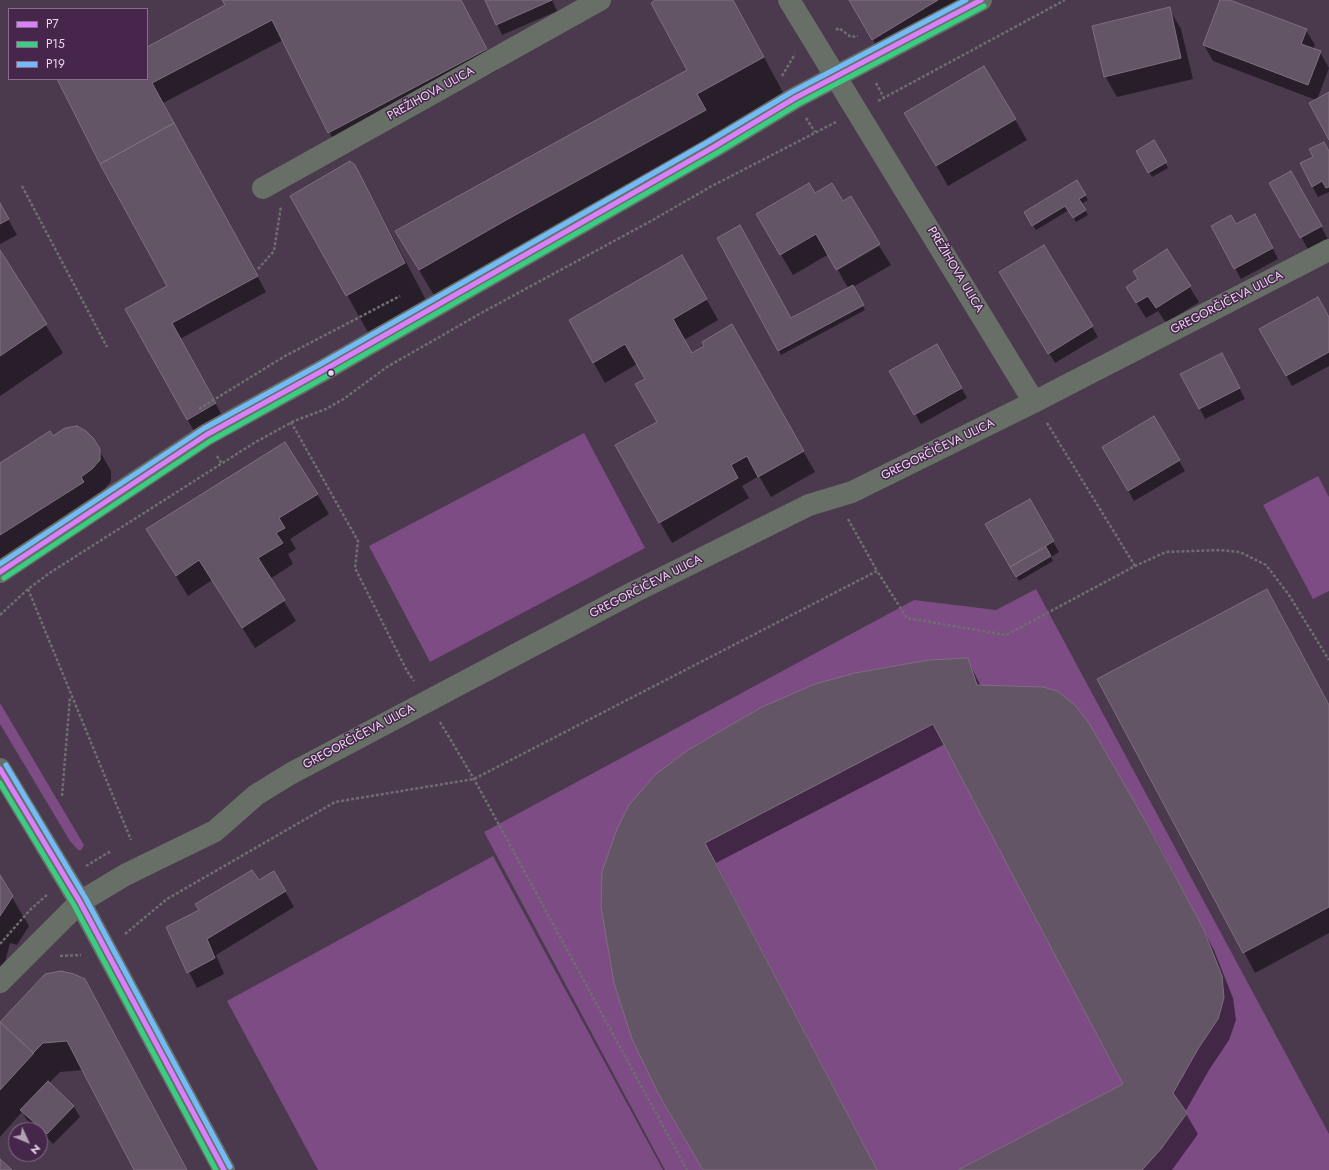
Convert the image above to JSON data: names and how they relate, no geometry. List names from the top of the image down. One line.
{"streets":{"street":["PREŽIHOVA ULICA","GREGORČIČEVA ULICA"]},"crossings":[["PREŽIHOVA ULICA","GREGORČIČEVA ULICA"]],"lines":["transit line P7","transit line P19","transit line P15"],"legend":["P7","P15","P19"],"north":"bottom right"}
